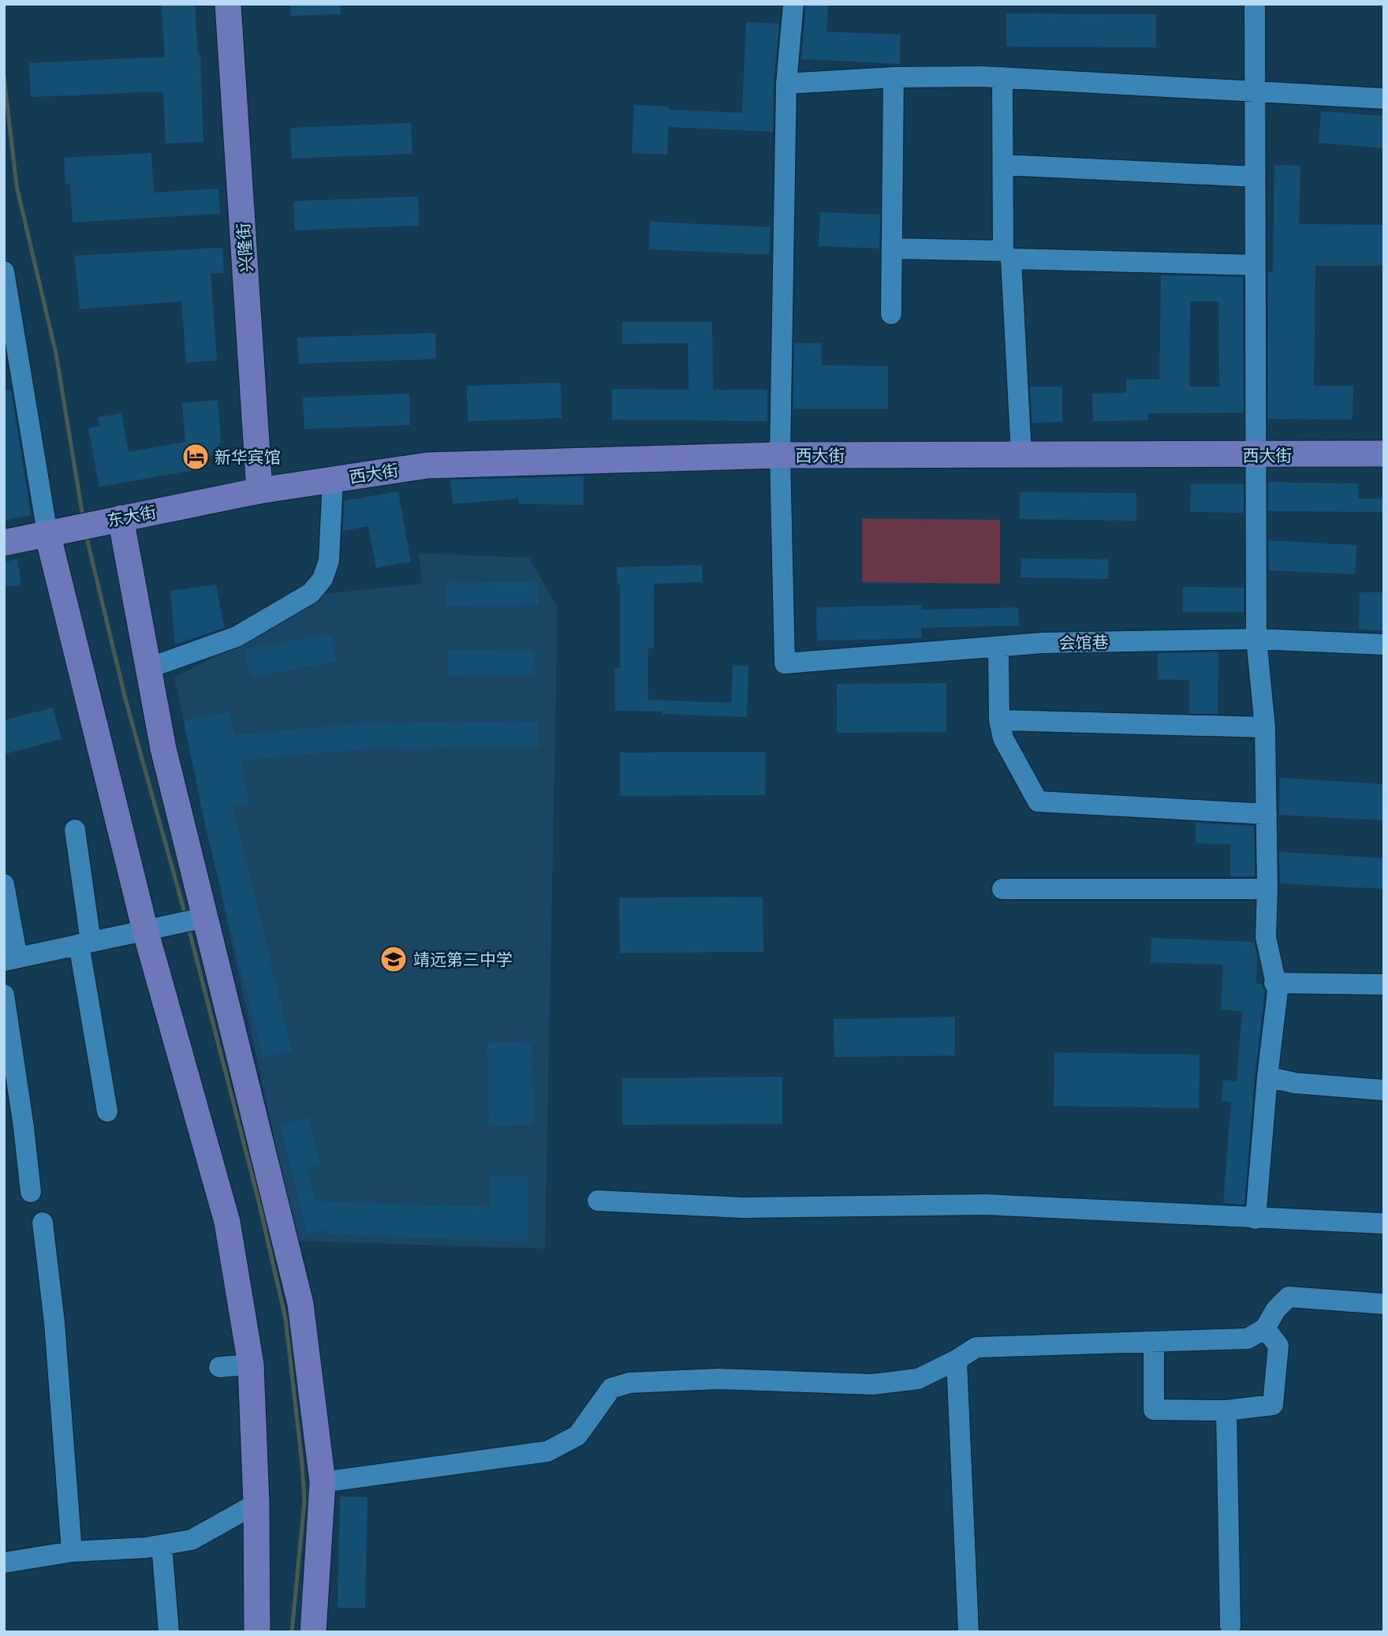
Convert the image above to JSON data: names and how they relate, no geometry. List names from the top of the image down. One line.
{"streets":{"main road":["兴隆街","西大街","东大街"],"street":["会馆巷"]},"crossings":[["兴隆街","西大街"],["兴隆街","东大街"],["西大街","东大街"],["西大街","会馆巷"]],"places":{"hotel":["新华宾馆"],"school or university":["靖远第三中学"]}}
